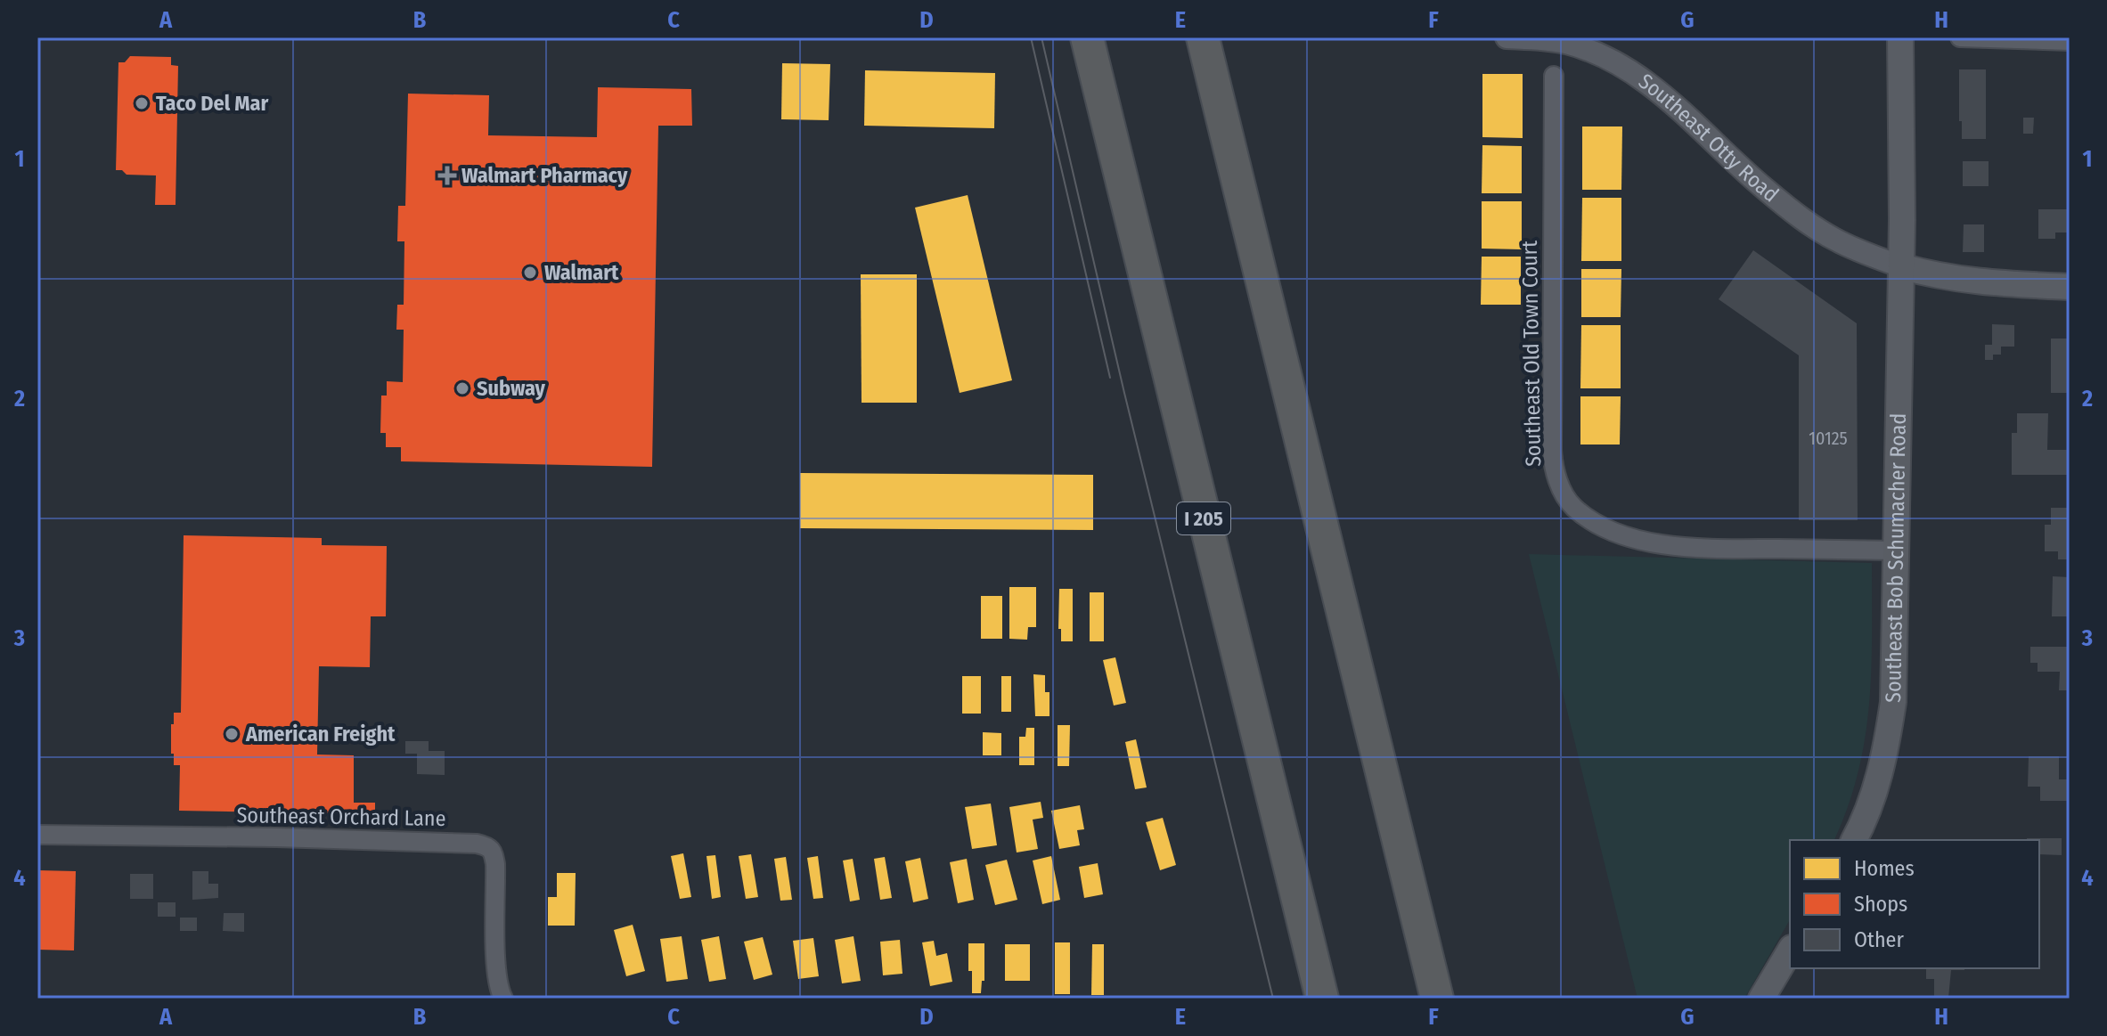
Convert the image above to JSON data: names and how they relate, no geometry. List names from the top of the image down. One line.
{"streets":{"highway":["I 205"],"main road":["Southeast Bob Schumacher Road"],"street":["Southeast Otty Road","Southeast Old Town Court","Southeast Orchard Lane"]},"crossings":[["Southeast Otty Road","Southeast Bob Schumacher Road"],["Southeast Old Town Court","Southeast Bob Schumacher Road"]],"places":{"other":["Taco Del Mar","Walmart","Subway","American Freight"],"health":["Walmart Pharmacy"]},"house_numbers":["10125"],"legend":["Homes","Shops","Other"],"grid":{"columns":["A","B","C","D","E","F","G","H"],"rows":["1","2","3","4"]}}
